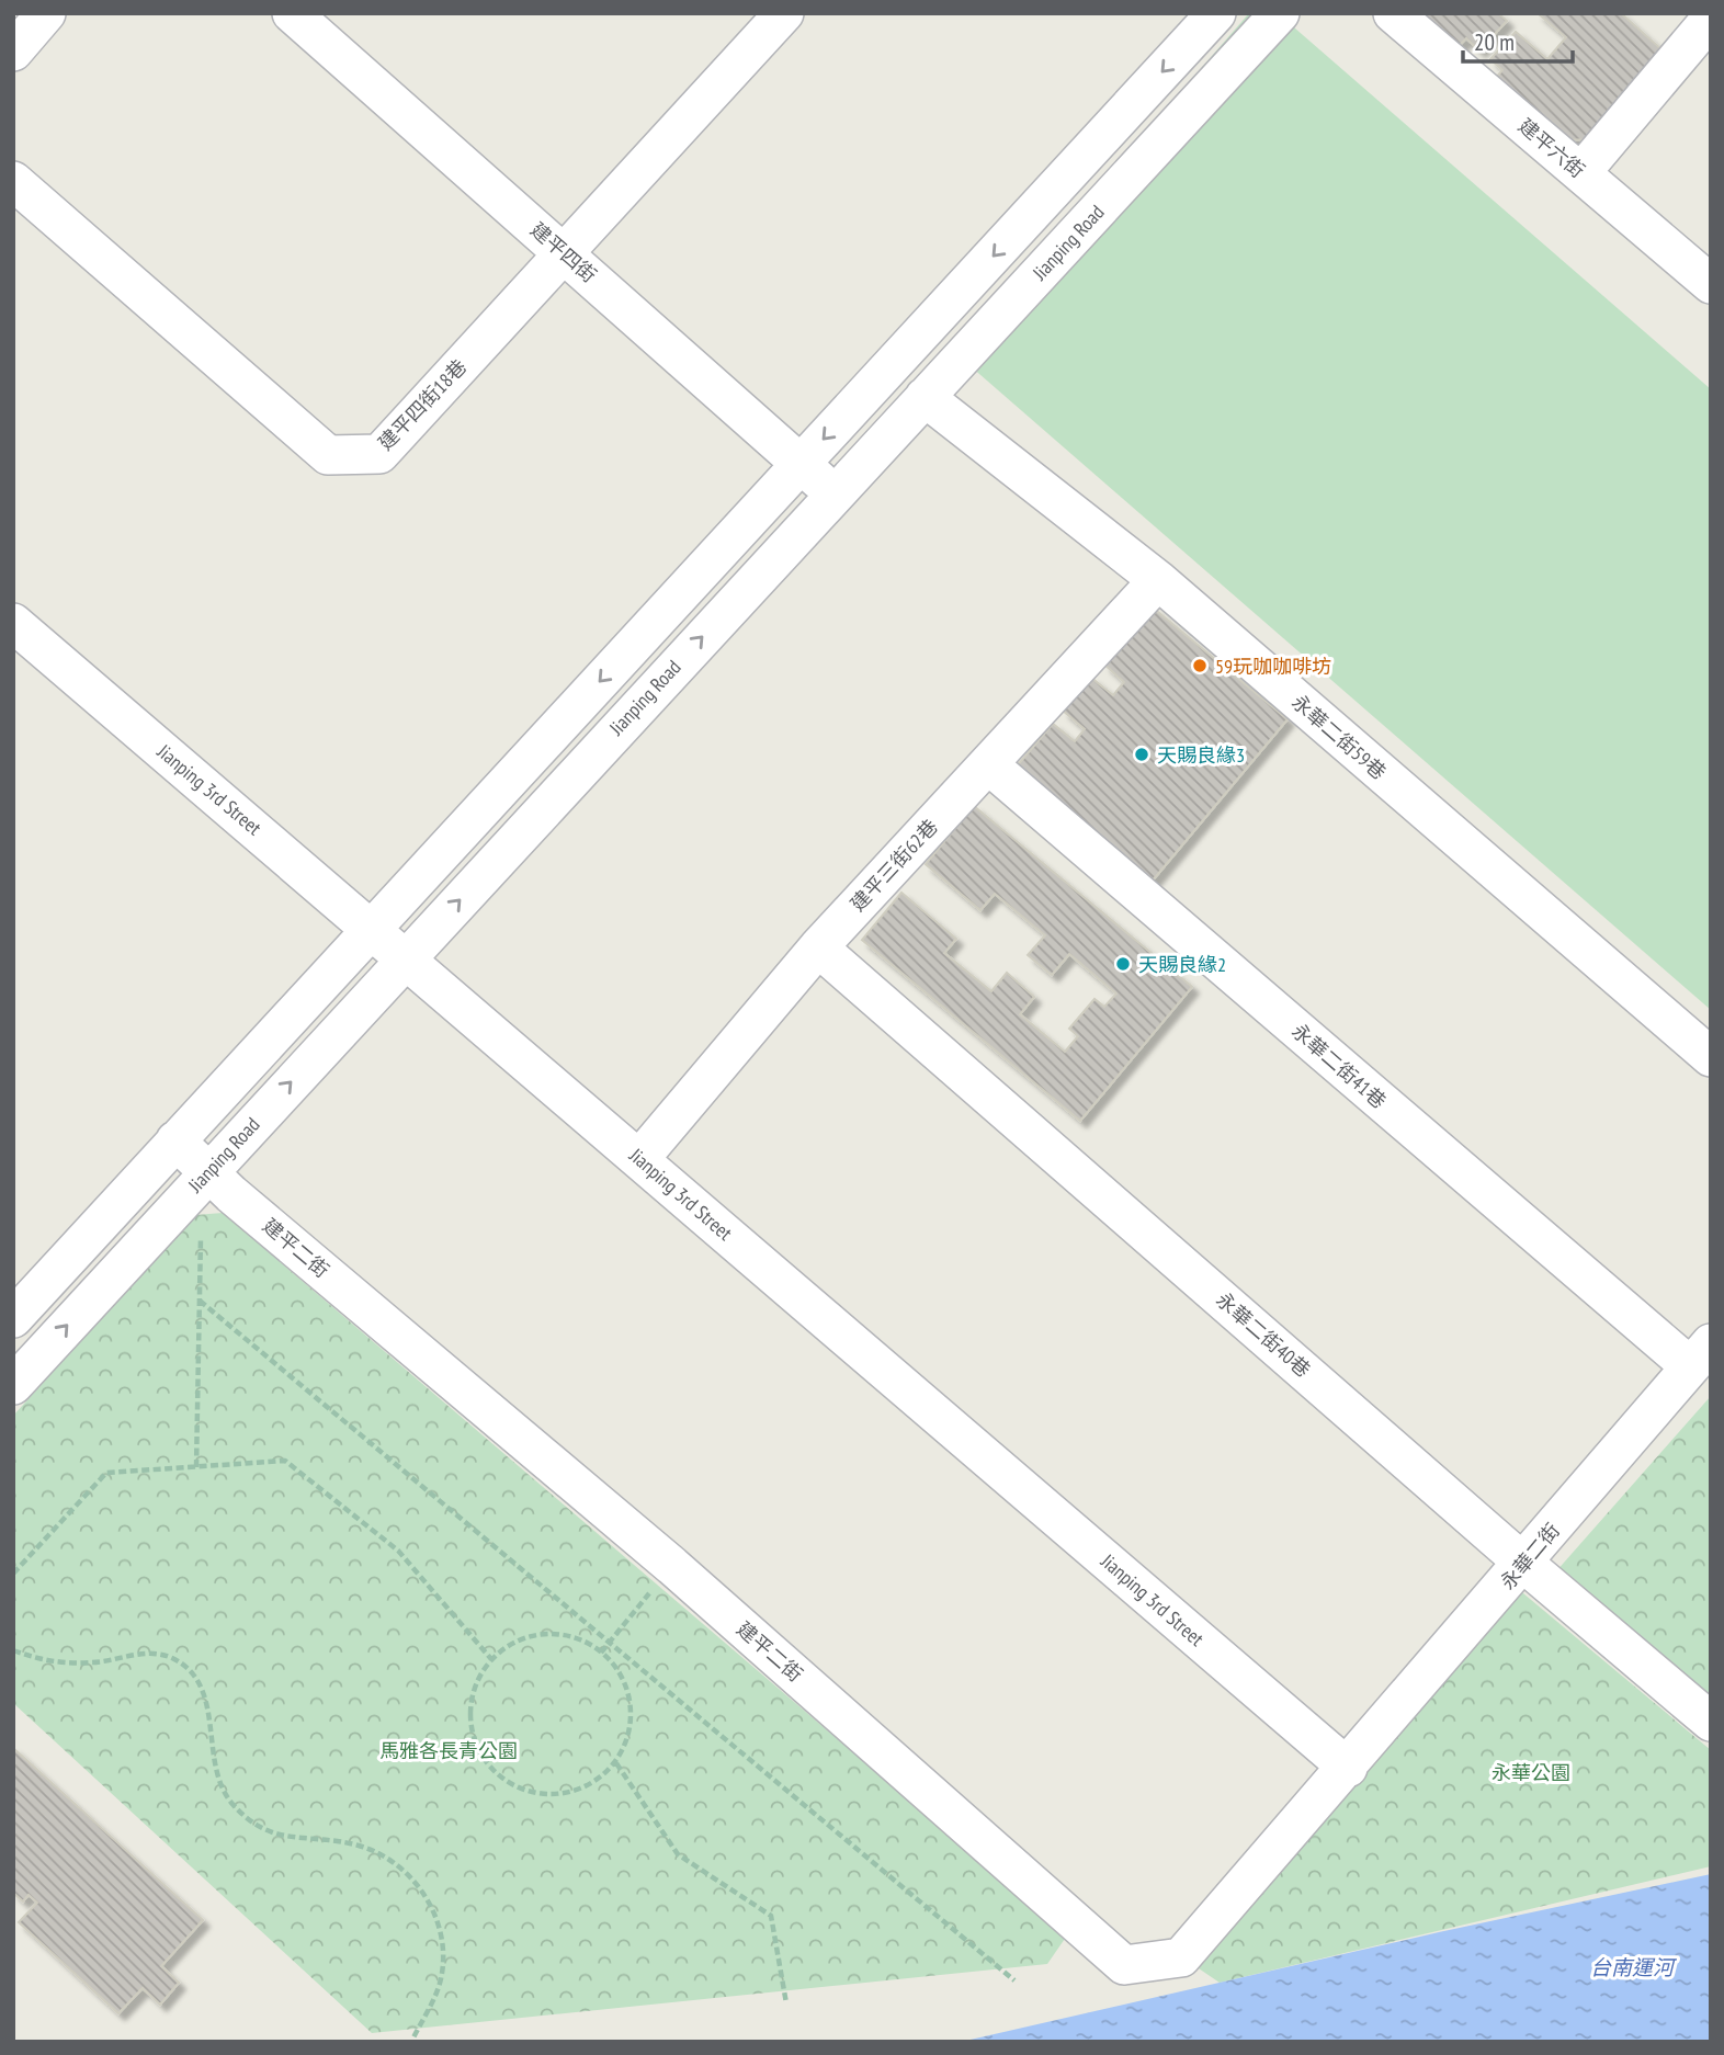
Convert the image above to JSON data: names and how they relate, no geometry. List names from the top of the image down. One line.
{"streets":{"street":["建平六街","Jianping Road","建平四街","建平四街18巷","永華二街59巷","Jianping 3rd Street","建平三街62巷","永華二街41巷","建平二街","永華二街40巷","永華二街"]},"crossings":[["Jianping Road","建平四街"],["Jianping Road","永華二街59巷"],["Jianping Road","Jianping 3rd Street"],["Jianping Road","建平二街"],["建平四街","建平四街18巷"],["永華二街59巷","建平三街62巷"],["Jianping 3rd Street","建平三街62巷"],["Jianping 3rd Street","建平二街"],["Jianping 3rd Street","永華二街"],["建平三街62巷","永華二街41巷"],["建平三街62巷","永華二街40巷"],["永華二街41巷","永華二街"],["建平二街","永華二街"],["永華二街40巷","永華二街"]],"water":["台南運河"],"parks":["馬雅各長青公園","永華公園"],"places":["59玩咖咖啡坊","天賜良緣3","天賜良緣2"],"scale_bar":"20 m"}
